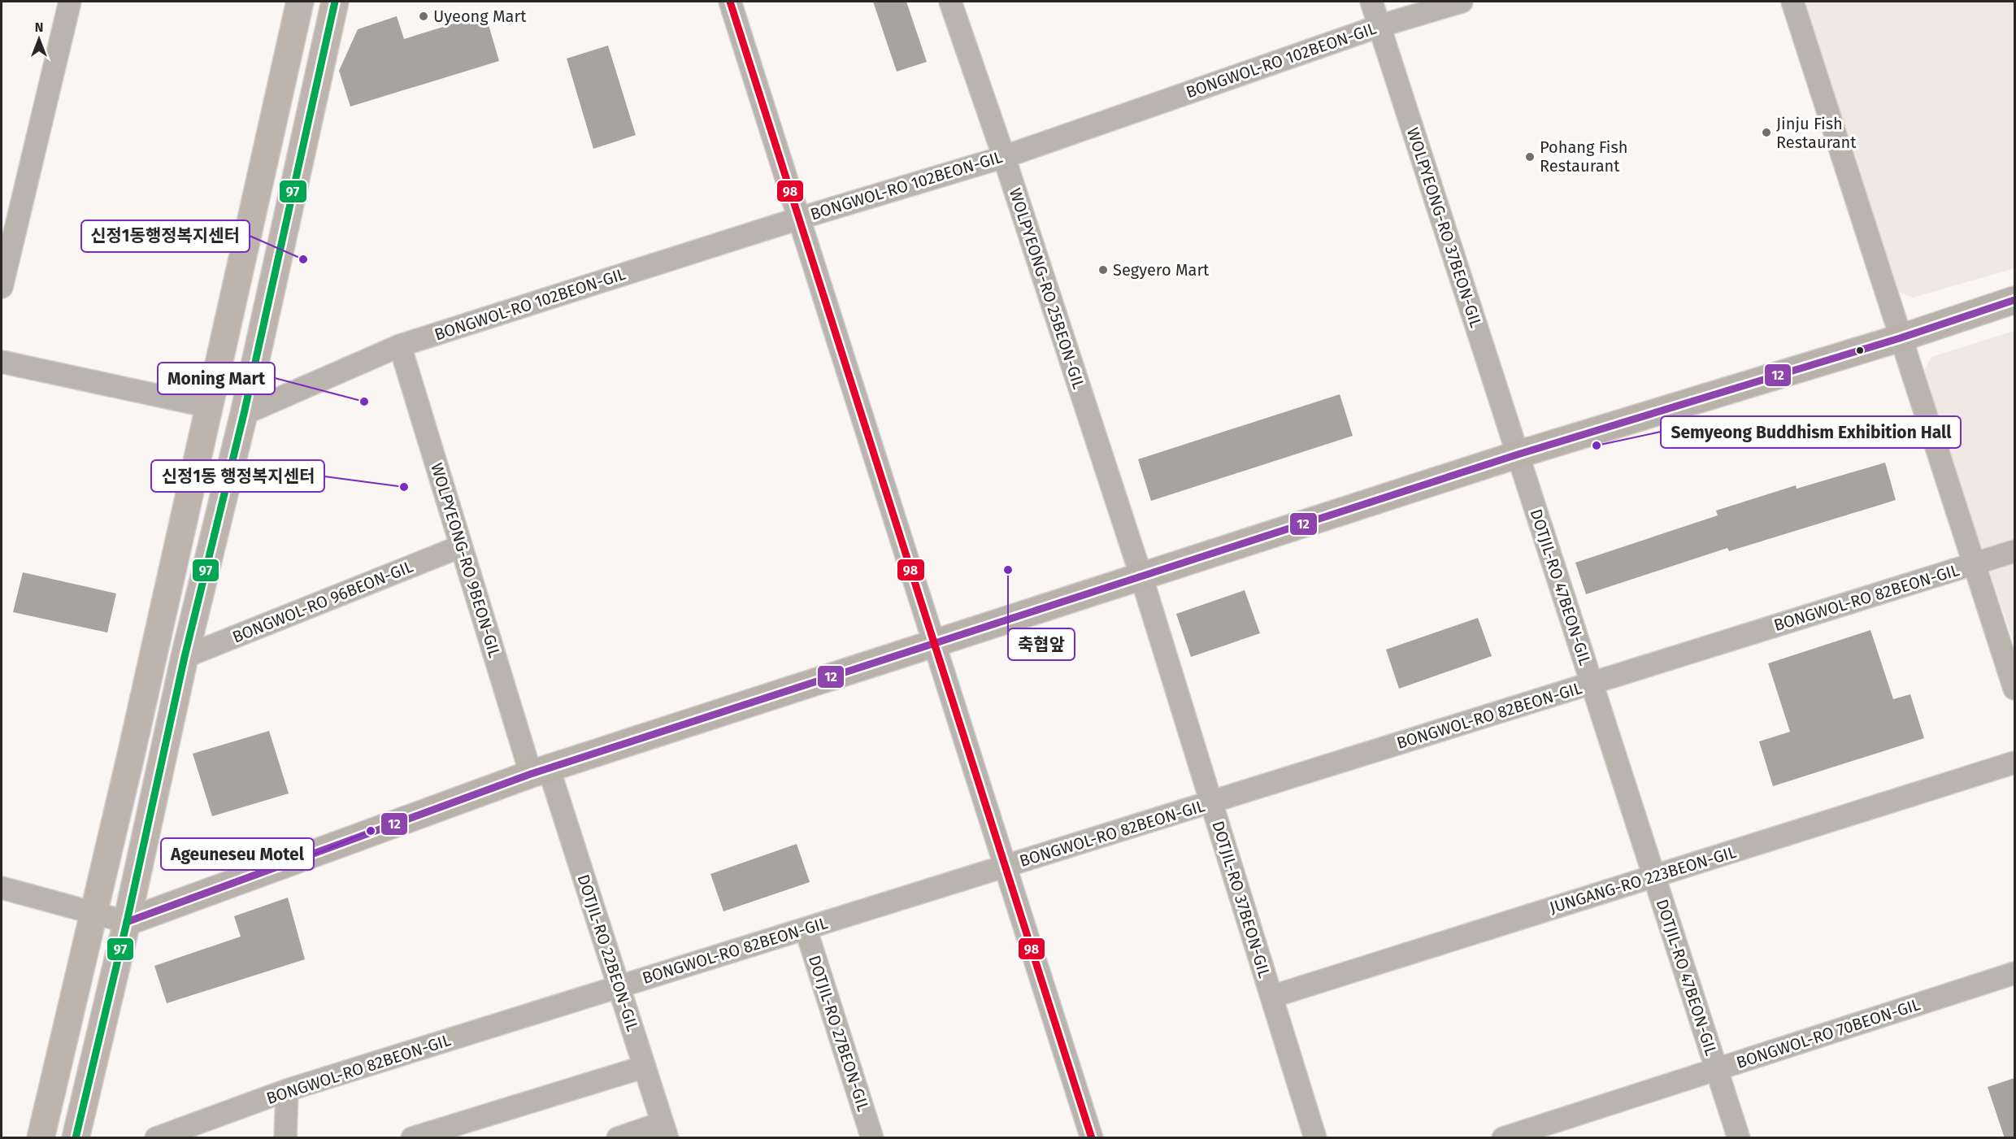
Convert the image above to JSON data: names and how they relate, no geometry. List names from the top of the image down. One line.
{"streets":{"street":["BONGWOL-RO 102BEON-GIL","WOLPYEONG-RO 37BEON-GIL","WOLPYEONG-RO 25BEON-GIL","WOLPYEONG-RO 9BEON-GIL","DOTJIL-RO 47BEON-GIL","BONGWOL-RO 82BEON-GIL","BONGWOL-RO 96BEON-GIL","JUNGANG-RO 223BEON-GIL","DOTJIL-RO 37BEON-GIL","DOTJIL-RO 22BEON-GIL","DOTJIL-RO 27BEON-GIL","BONGWOL-RO 70BEON-GIL"]},"crossings":[["BONGWOL-RO 102BEON-GIL","WOLPYEONG-RO 37BEON-GIL"],["BONGWOL-RO 102BEON-GIL","WOLPYEONG-RO 25BEON-GIL"],["BONGWOL-RO 102BEON-GIL","WOLPYEONG-RO 9BEON-GIL"],["WOLPYEONG-RO 37BEON-GIL","DOTJIL-RO 47BEON-GIL"],["WOLPYEONG-RO 25BEON-GIL","DOTJIL-RO 37BEON-GIL"],["WOLPYEONG-RO 9BEON-GIL","BONGWOL-RO 96BEON-GIL"],["WOLPYEONG-RO 9BEON-GIL","DOTJIL-RO 22BEON-GIL"],["DOTJIL-RO 47BEON-GIL","BONGWOL-RO 82BEON-GIL"],["DOTJIL-RO 47BEON-GIL","JUNGANG-RO 223BEON-GIL"],["DOTJIL-RO 47BEON-GIL","BONGWOL-RO 70BEON-GIL"],["BONGWOL-RO 82BEON-GIL","DOTJIL-RO 37BEON-GIL"],["BONGWOL-RO 82BEON-GIL","DOTJIL-RO 22BEON-GIL"],["BONGWOL-RO 82BEON-GIL","DOTJIL-RO 27BEON-GIL"],["JUNGANG-RO 223BEON-GIL","DOTJIL-RO 37BEON-GIL"]],"places":["Uyeong Mart","Jinju Fish Restaurant","Pohang Fish Restaurant","신정1동행정복지센터","Segyero Mart","Moning Mart","Semyeong Buddhism Exhibition Hall","신정1동 행정복지센터","축협앞","Ageuneseu Motel"],"lines":["transit line 97","transit line 98","transit line 12"],"north":"top"}
